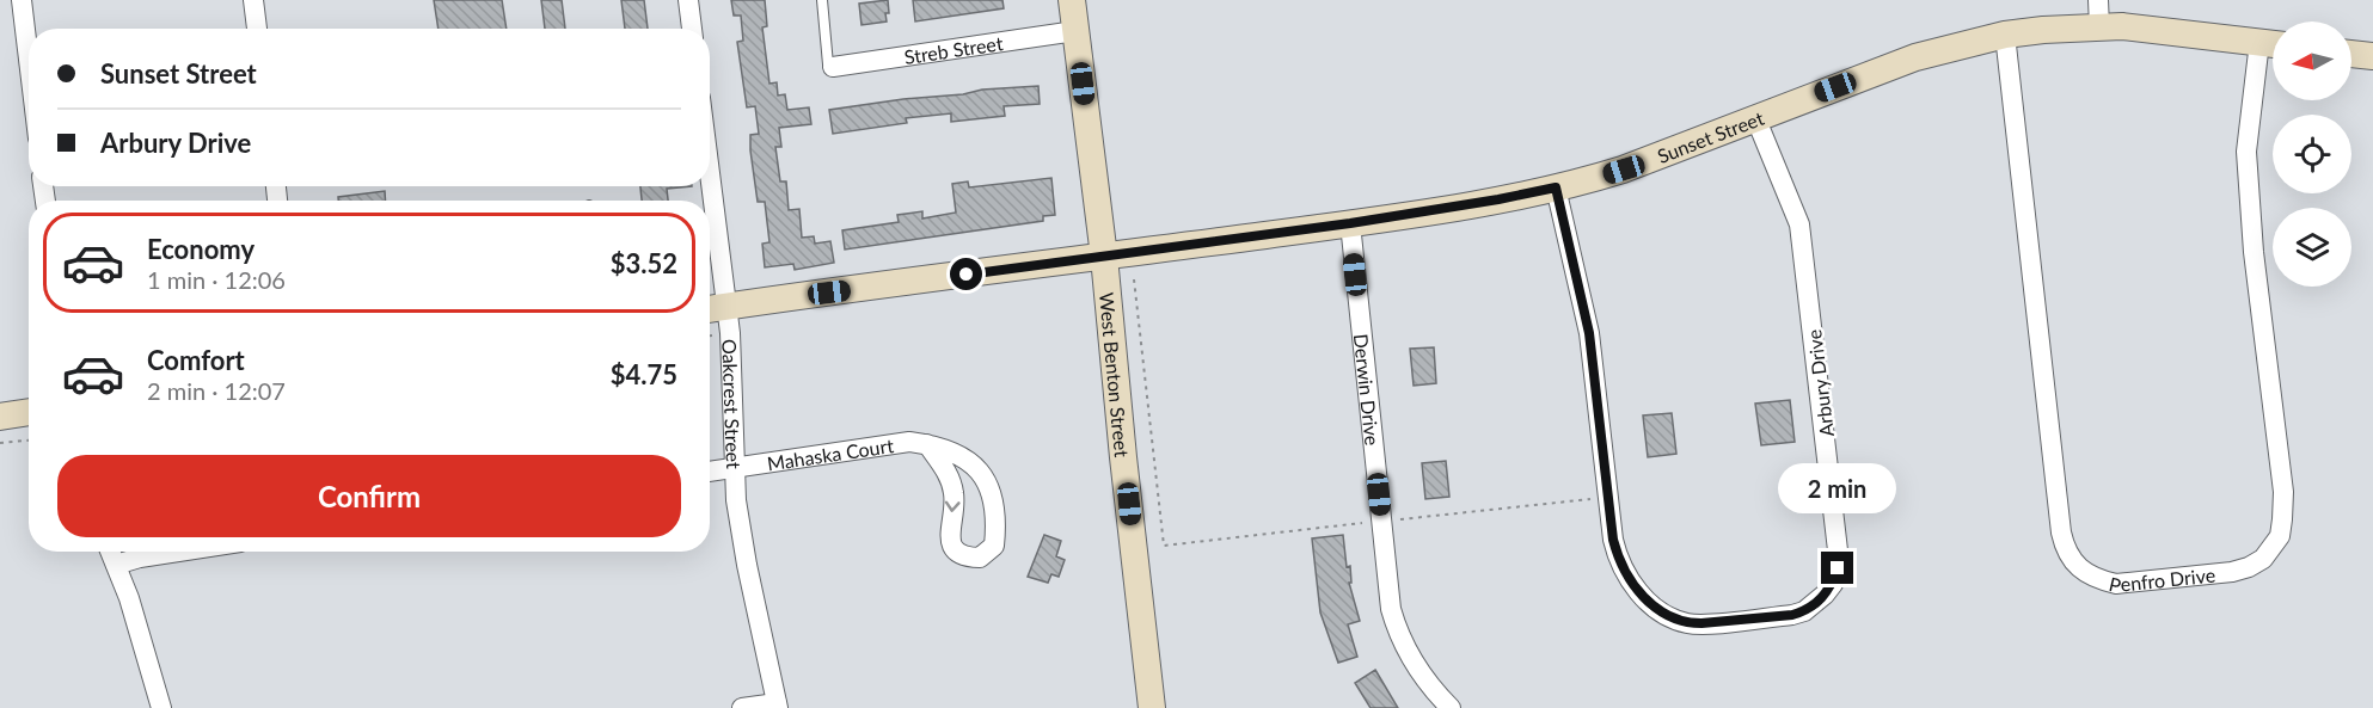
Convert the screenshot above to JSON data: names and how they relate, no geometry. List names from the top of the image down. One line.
{"streets":{"street":["Streb Street","Sunset Street","West Benton Street","Arbury Drive","Derwin Drive","Oakcrest Street","Mahaska Court","Penfro Drive"]},"crossings":[["Streb Street","West Benton Street"],["Sunset Street","West Benton Street"],["Sunset Street","Arbury Drive"],["Sunset Street","Derwin Drive"],["Sunset Street","Oakcrest Street"],["Sunset Street","Penfro Drive"],["Oakcrest Street","Mahaska Court"]],"north":"left","page":{"banner":["Sunset Street","Arbury Drive"],"list":[{"name":"Economy","note":"1 min · 12:06","value":"$3.52"},{"name":"Comfort","note":"2 min · 12:07","value":"$4.75"}],"buttons":"Confirm","bubble":"2 min"}}
